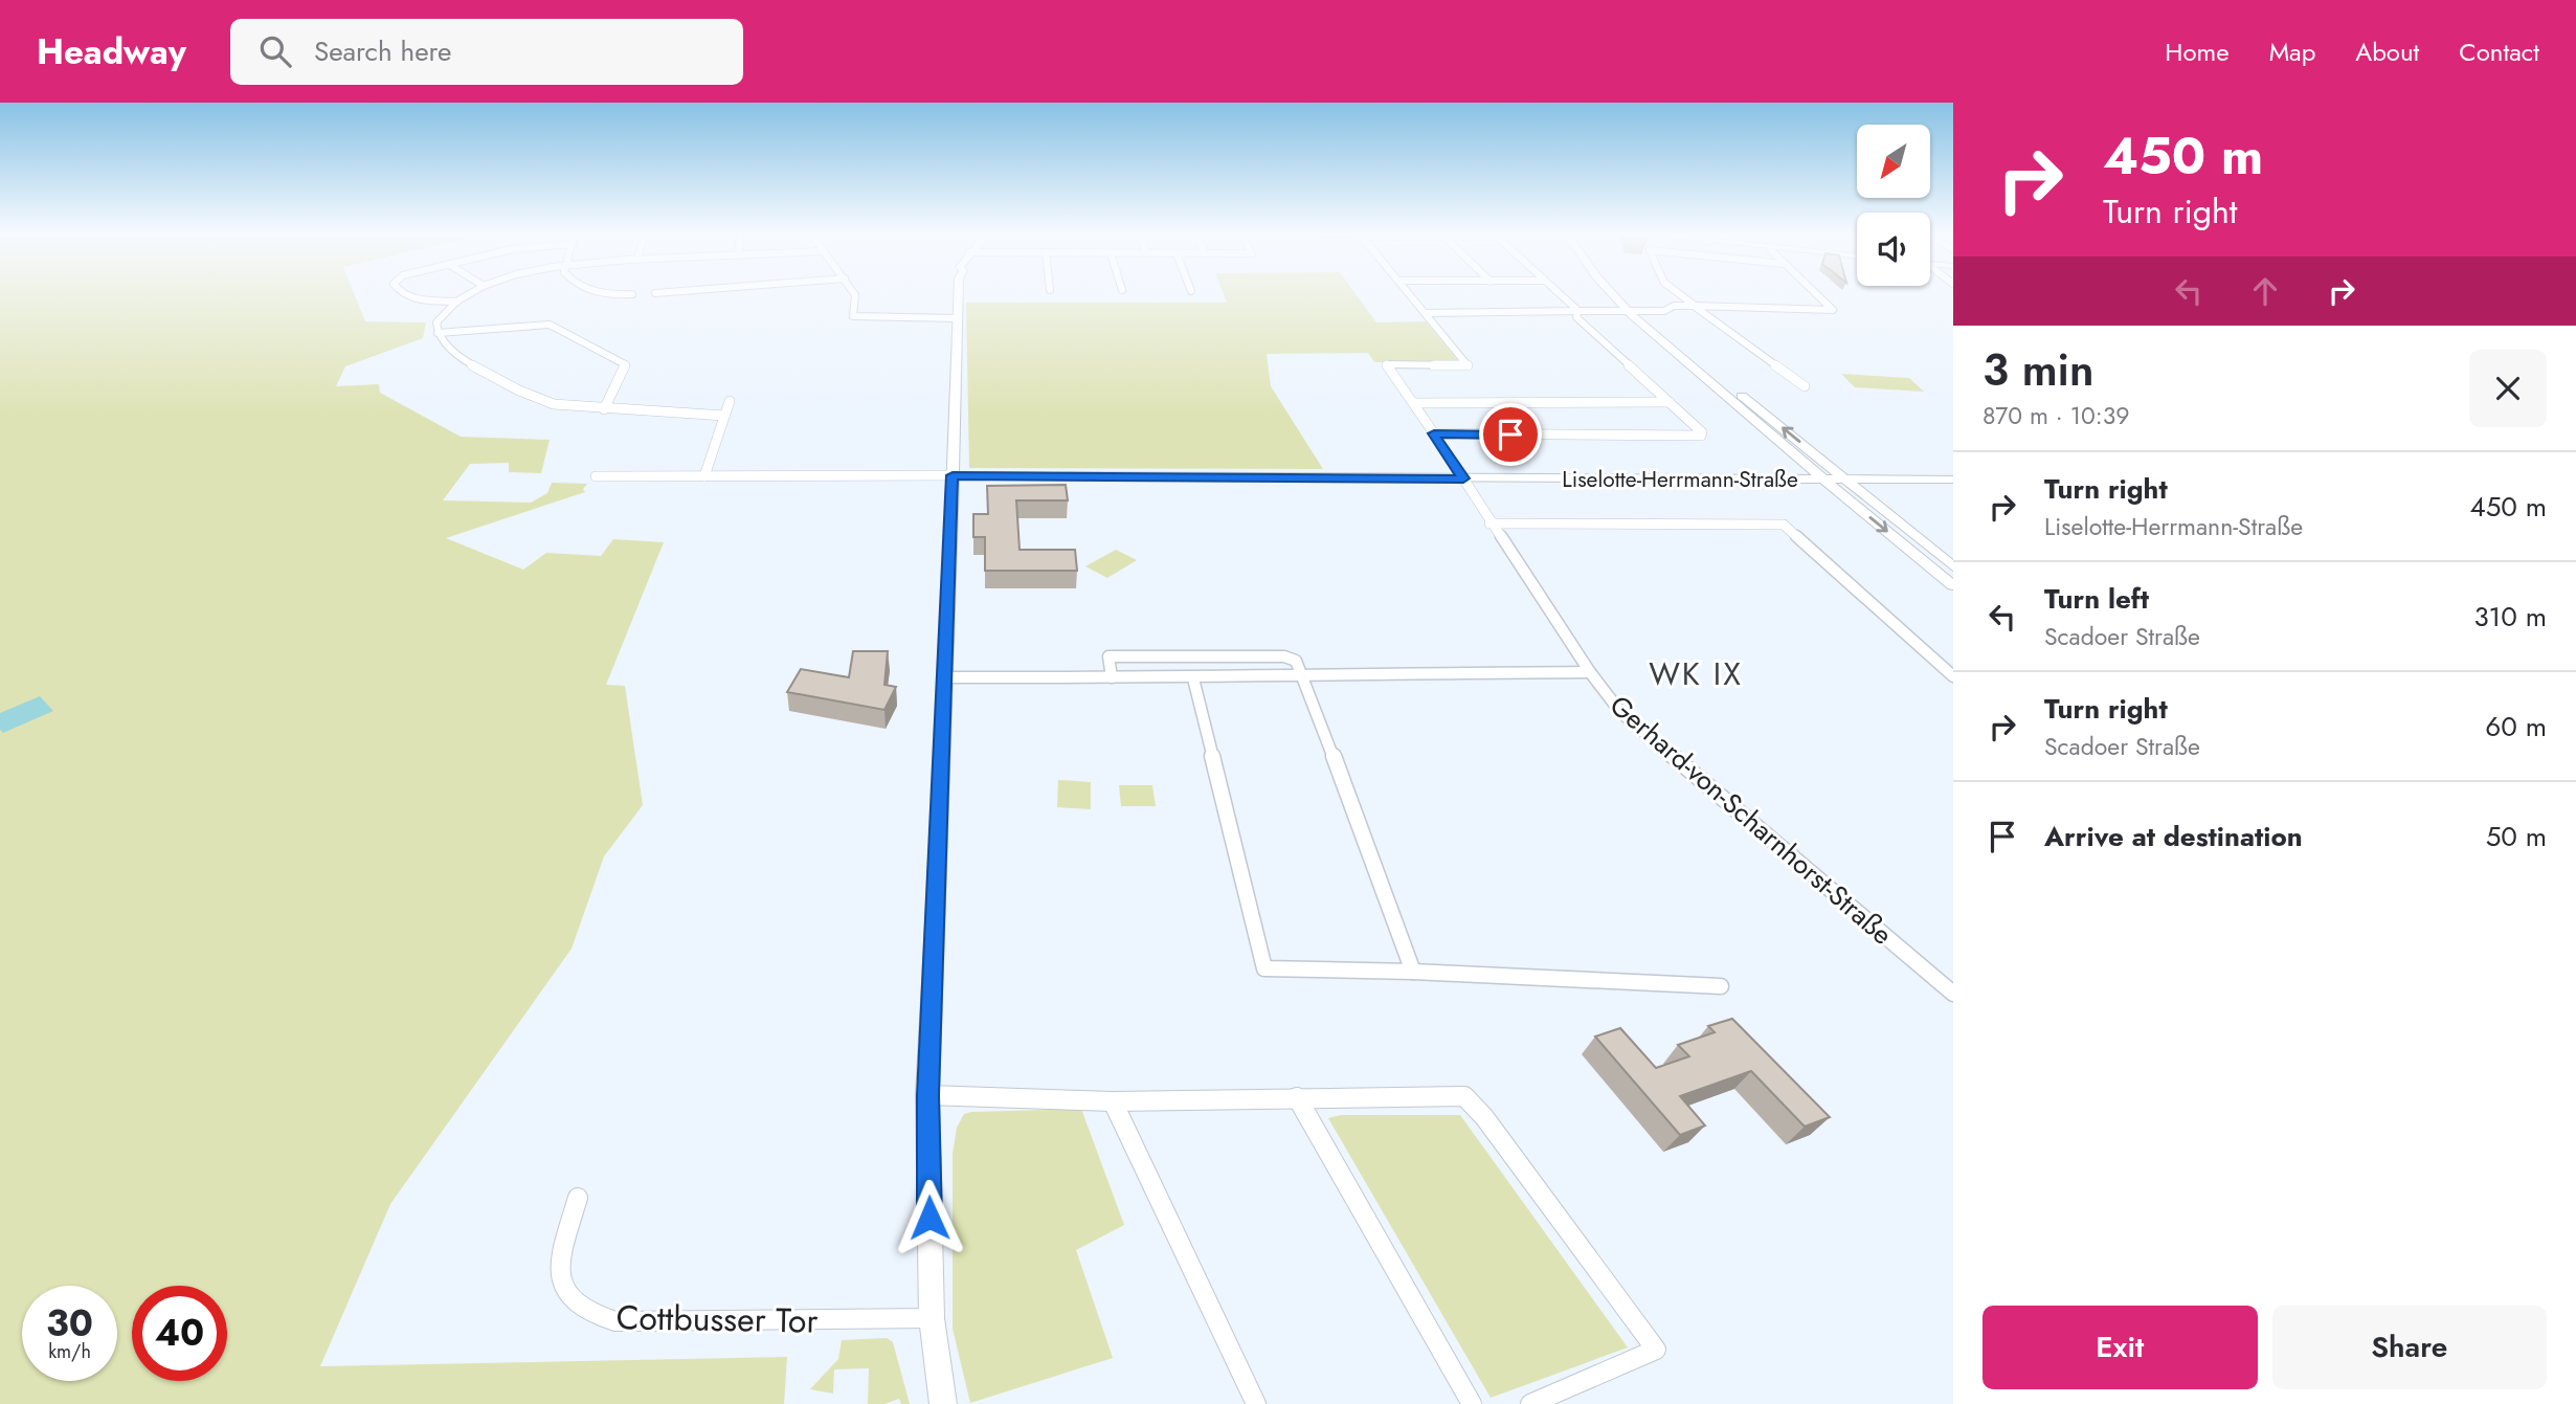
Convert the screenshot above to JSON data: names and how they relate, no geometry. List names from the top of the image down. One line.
{"streets":{"street":["Liselotte-Herrmann-Straße","Gerhard-von-Scharnhorst-Straße","Cottbusser Tor"]},"crossings":[["Liselotte-Herrmann-Straße","Gerhard-von-Scharnhorst-Straße"]],"districts":["WK IX"],"north":"bottom left","page":{"header":"Headway","search":"Search here","nav":["Home","Map","About","Contact"],"turn":["450 m","Turn right"],"heading":["3 min","870 m · 10:39"],"list":[{"name":"Turn right","note":"Liselotte-Herrmann-Straße","value":"450 m"},{"name":"Turn left","note":"Scadoer Straße","value":"310 m"},{"name":"Turn right","note":"Scadoer Straße","value":"60 m"},{"name":"Arrive at destination","value":"50 m"}],"speed":"30 km/h","limit":"40","buttons":["Exit","Share"]}}
